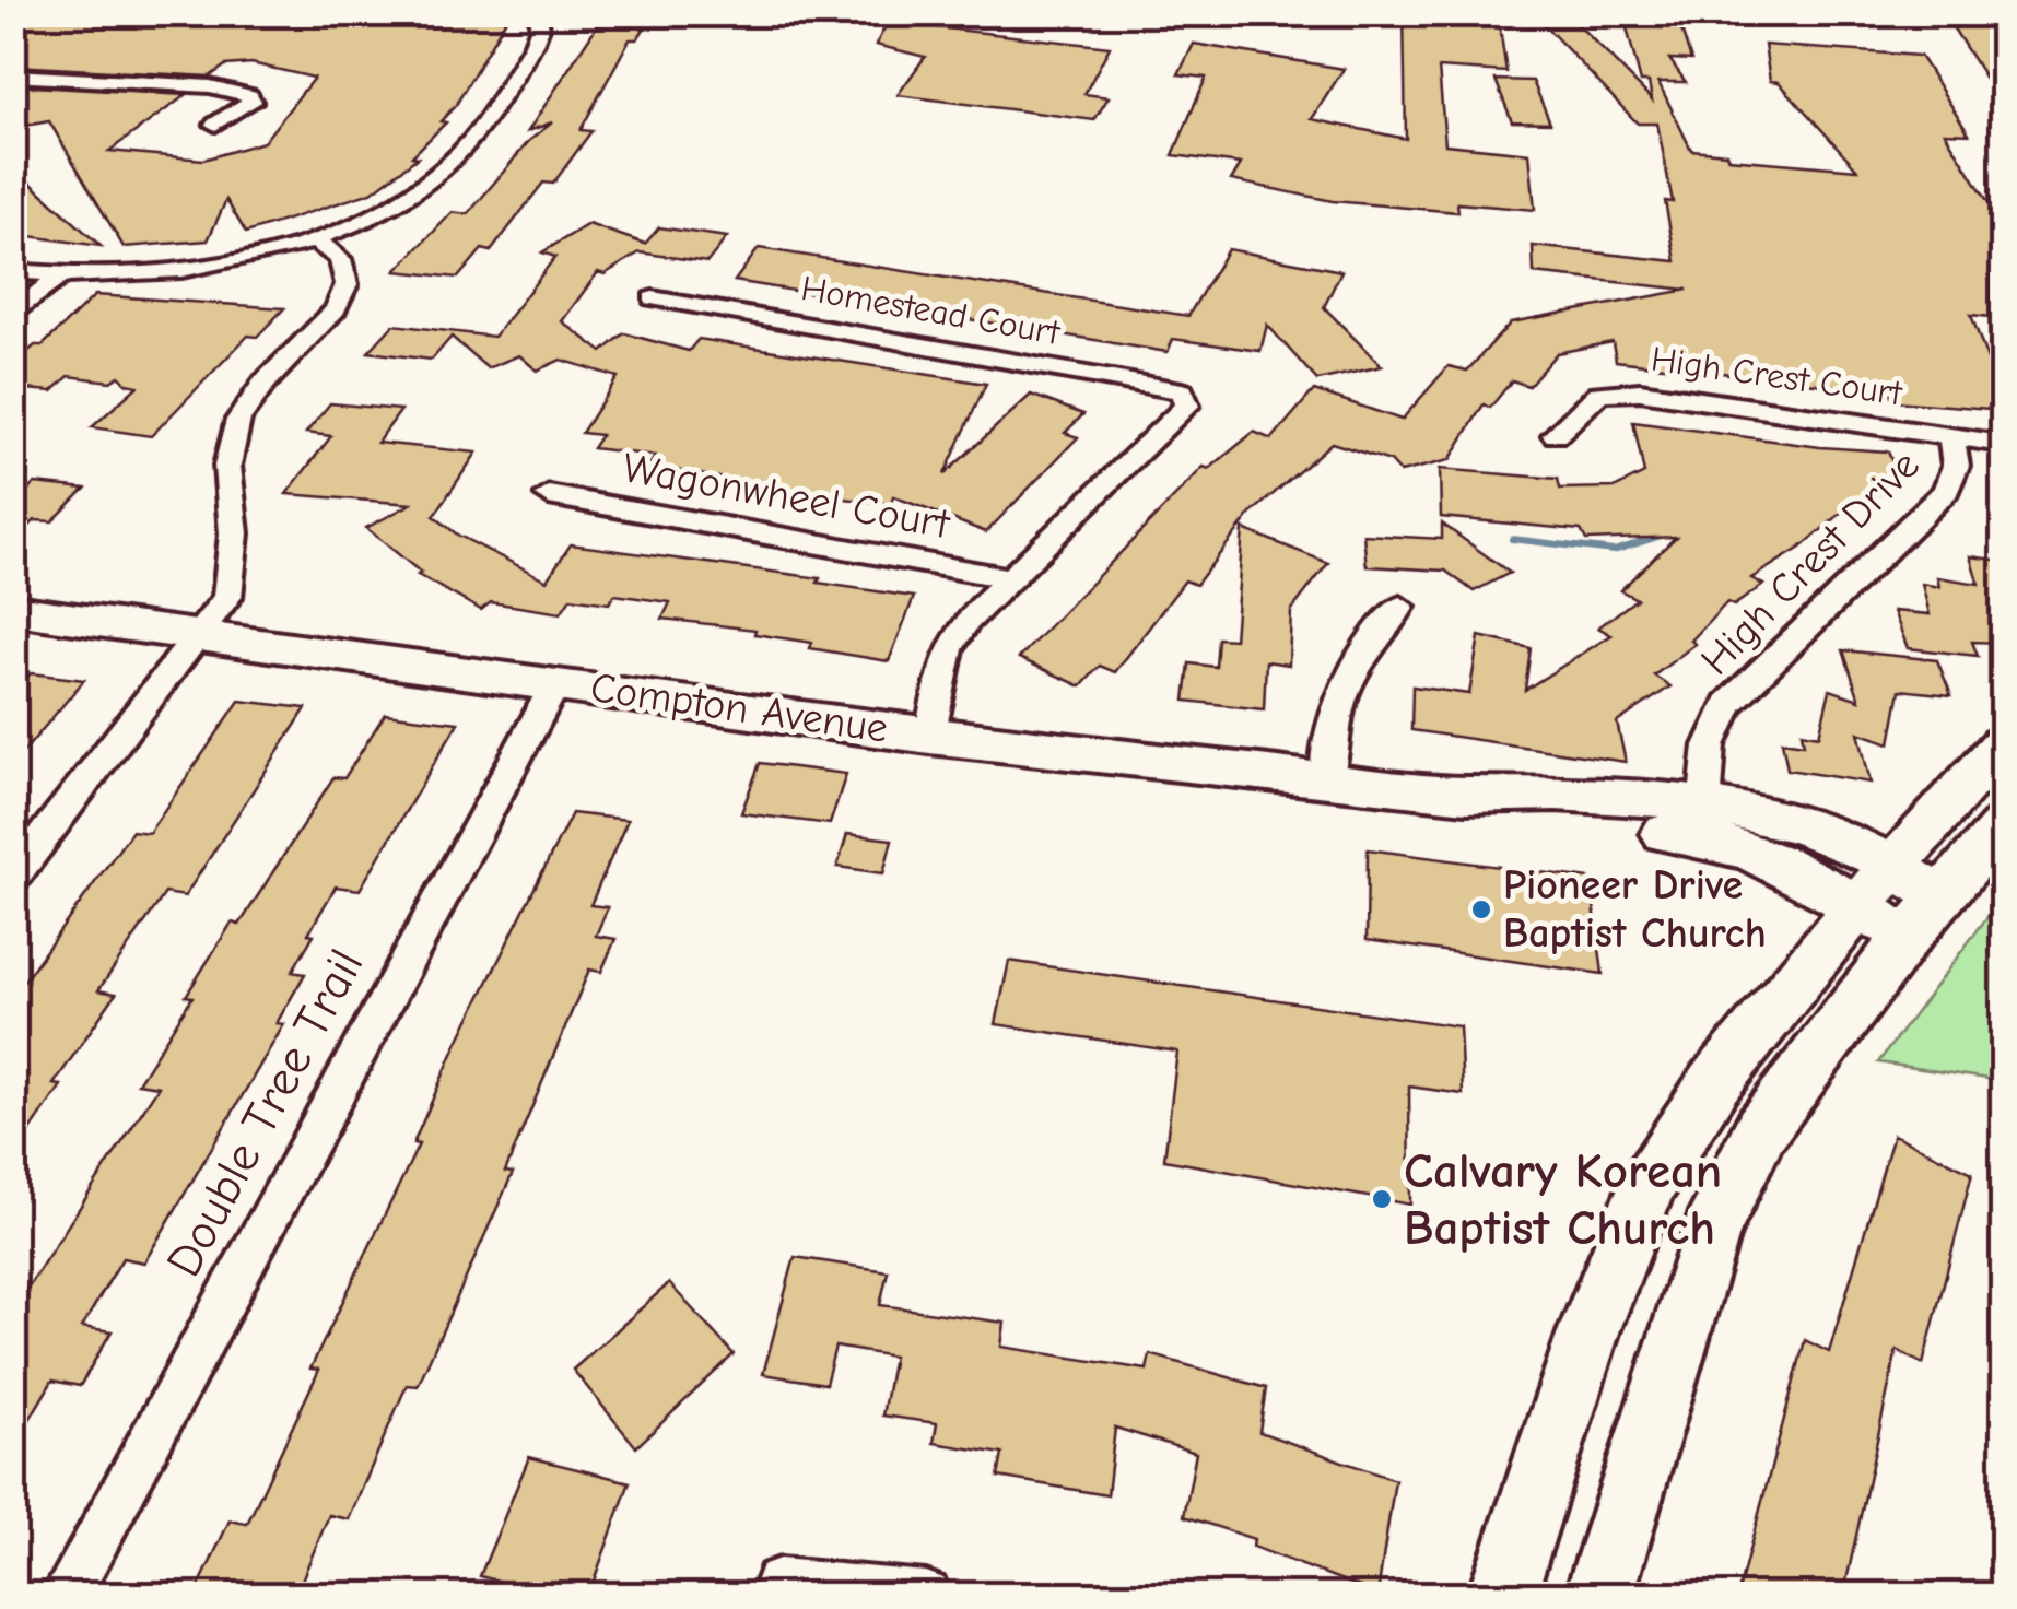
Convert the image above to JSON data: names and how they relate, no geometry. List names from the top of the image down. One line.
{"streets":{"street":["Homestead Court","High Crest Court","Wagonwheel Court","High Crest Drive","Compton Avenue","Double Tree Trail"]},"crossings":[["Homestead Court","Wagonwheel Court"],["High Crest Court","High Crest Drive"],["High Crest Drive","Compton Avenue"],["Compton Avenue","Double Tree Trail"]],"places":["Pioneer Drive Baptist Church","Calvary Korean Baptist Church"]}
